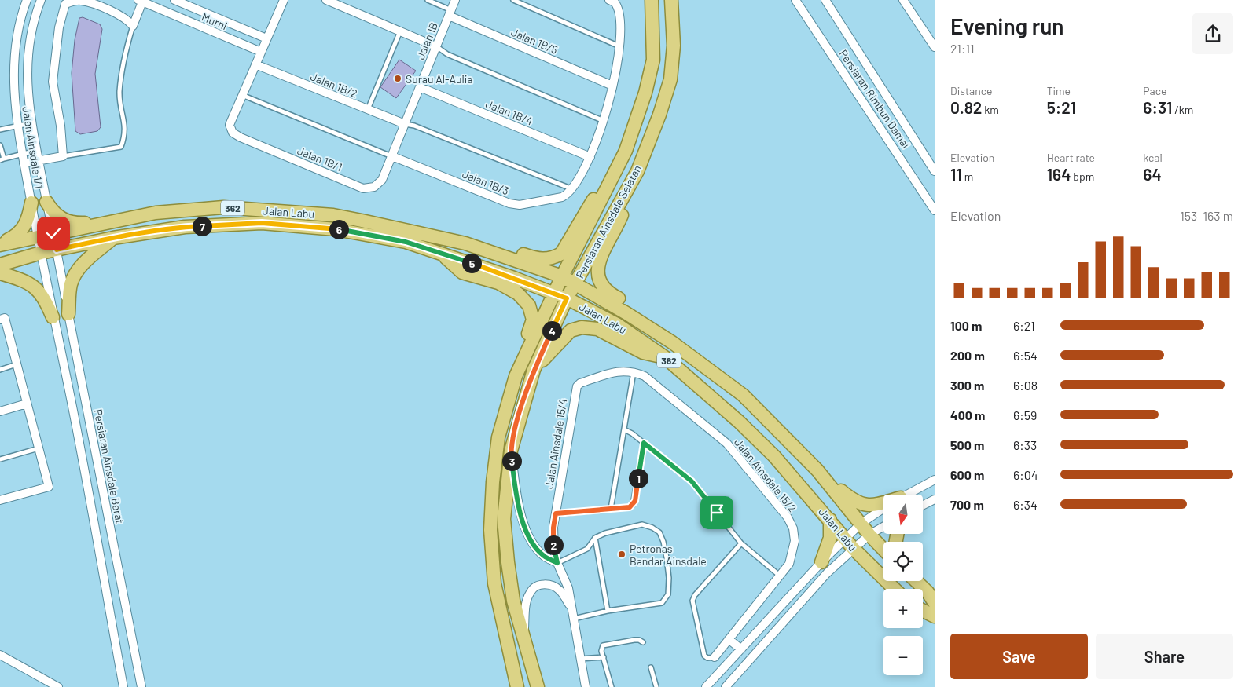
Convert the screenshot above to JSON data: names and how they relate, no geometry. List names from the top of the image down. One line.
{"streets":{"main road":["362","Jalan Labu","Persiaran Ainsdale Selatan"],"street":["Murni","Jalan 1B","Jalan 1B/5","Jalan 1B/2","Persiaran Rimbun Damai","Jalan 1B/4","Jalan Ainsdale 1/1","Jalan 1B/1","Jalan 1B/3","Jalan Ainsdale 15/4","Persiaran Ainsdale Barat","Jalan Ainsdale 15/2"]},"crossings":[["Jalan 1B","Jalan 1B/5"],["Jalan 1B","Jalan 1B/2"],["Jalan 1B","Jalan 1B/4"],["Jalan 1B","Jalan 1B/1"],["Jalan 1B","Jalan 1B/3"],["Jalan Ainsdale 1/1","Jalan Labu"],["Jalan Ainsdale 1/1","Persiaran Ainsdale Barat"],["Jalan 1B/1","Jalan 1B/3"],["Jalan Labu","Persiaran Ainsdale Selatan"],["Jalan Labu","Persiaran Ainsdale Barat"],["Jalan Ainsdale 15/4","Jalan Ainsdale 15/2"]],"places":["Surau Al-Aulia","Petronas Bandar Ainsdale"],"north":"bottom","page":{"heading":["Evening run","21:11"],"stats":[["Distance","0.82 km"],["Time","5:21"],["Pace","6:31 /km"],["Elevation","11 m"],["Heart rate","164 bpm"],["kcal","64"]],"chart":["Elevation","153–163 m"],"pins":["7","6","5","4","3","1","2"],"list":[{"name":"100 m","note":"6:21"},{"name":"200 m","note":"6:54"},{"name":"300 m","note":"6:08"},{"name":"400 m","note":"6:59"},{"name":"500 m","note":"6:33"},{"name":"600 m","note":"6:04"},{"name":"700 m","note":"6:34"}],"map_buttons":["+","−"],"buttons":["Save","Share"]}}
